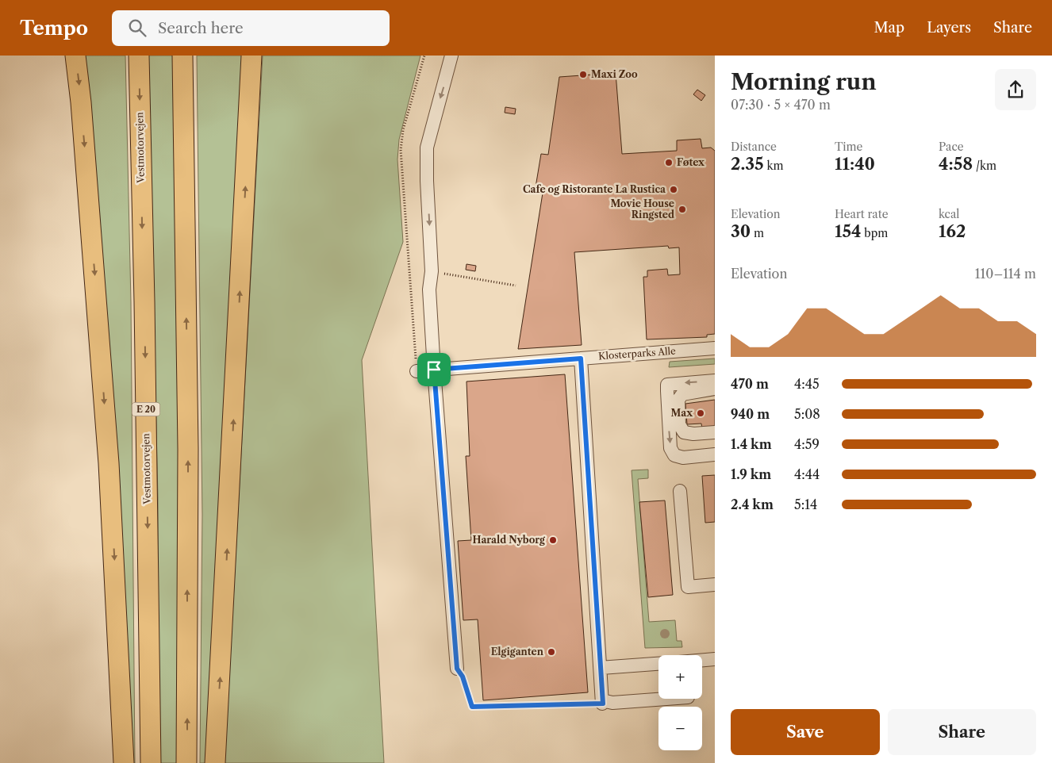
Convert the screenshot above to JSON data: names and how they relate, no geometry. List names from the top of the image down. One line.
{"streets":{"highway":["Vestmotorvejen","E 20"],"street":["Klosterparks Alle"]},"places":["Maxi Zoo","Føtex","Cafe og Ristorante La Rustica","Movie House Ringsted","Max","Harald Nyborg","Elgiganten"],"page":{"header":"Tempo","search":"Search here","nav":["Map","Layers","Share"],"heading":["Morning run","07:30 · 5 × 470 m"],"stats":[["Distance","2.35 km"],["Time","11:40"],["Pace","4:58 /km"],["Elevation","30 m"],["Heart rate","154 bpm"],["kcal","162"]],"chart":["Elevation","110–114 m"],"list":[{"name":"470 m","note":"4:45"},{"name":"940 m","note":"5:08"},{"name":"1.4 km","note":"4:59"},{"name":"1.9 km","note":"4:44"},{"name":"2.4 km","note":"5:14"}],"map_buttons":["+","−"],"buttons":["Save","Share"]}}
